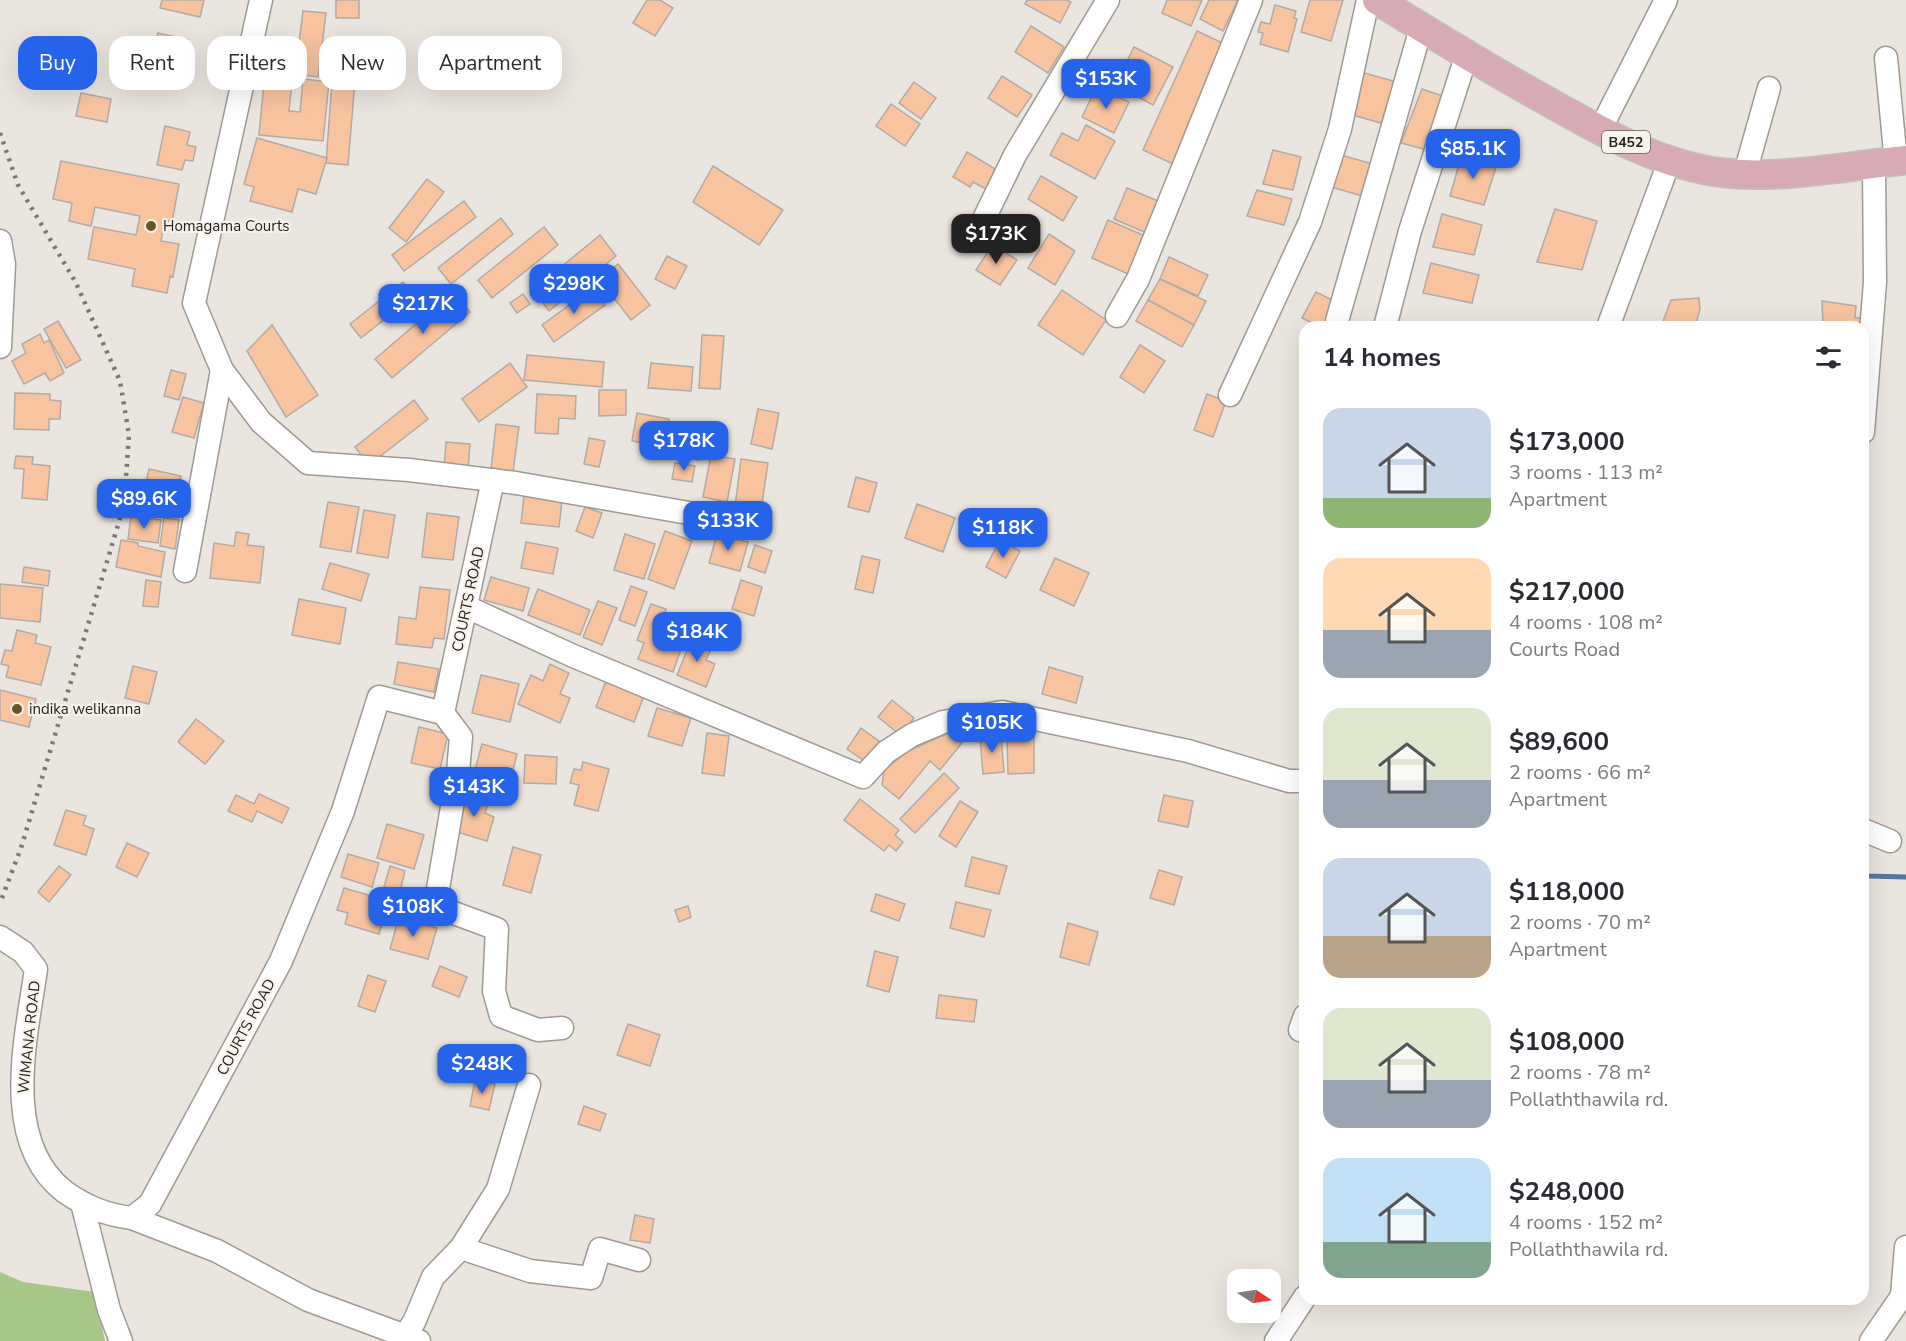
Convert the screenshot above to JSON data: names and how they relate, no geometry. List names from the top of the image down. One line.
{"streets":{"main road":["B452"],"street":["COURTS ROAD","WIMANA ROAD"]},"places":["Homagama Courts","indika welikanna"],"north":"right","page":{"chip":["Buy","Rent","Filters","New","Apartment"],"price":["$153K","$85.1K","$173K","$298K","$217K","$178K","$89.6K","$133K","$118K","$184K","$105K","$143K","$108K","$248K"],"heading":"14 homes","list":[{"name":"$173,000","note":"3 rooms · 113 m² · Apartment"},{"name":"$217,000","note":"4 rooms · 108 m² · Courts Road"},{"name":"$89,600","note":"2 rooms · 66 m² · Apartment"},{"name":"$118,000","note":"2 rooms · 70 m² · Apartment"},{"name":"$108,000","note":"2 rooms · 78 m² · Pollaththawila rd."},{"name":"$248,000","note":"4 rooms · 152 m² · Pollaththawila rd."}]}}
